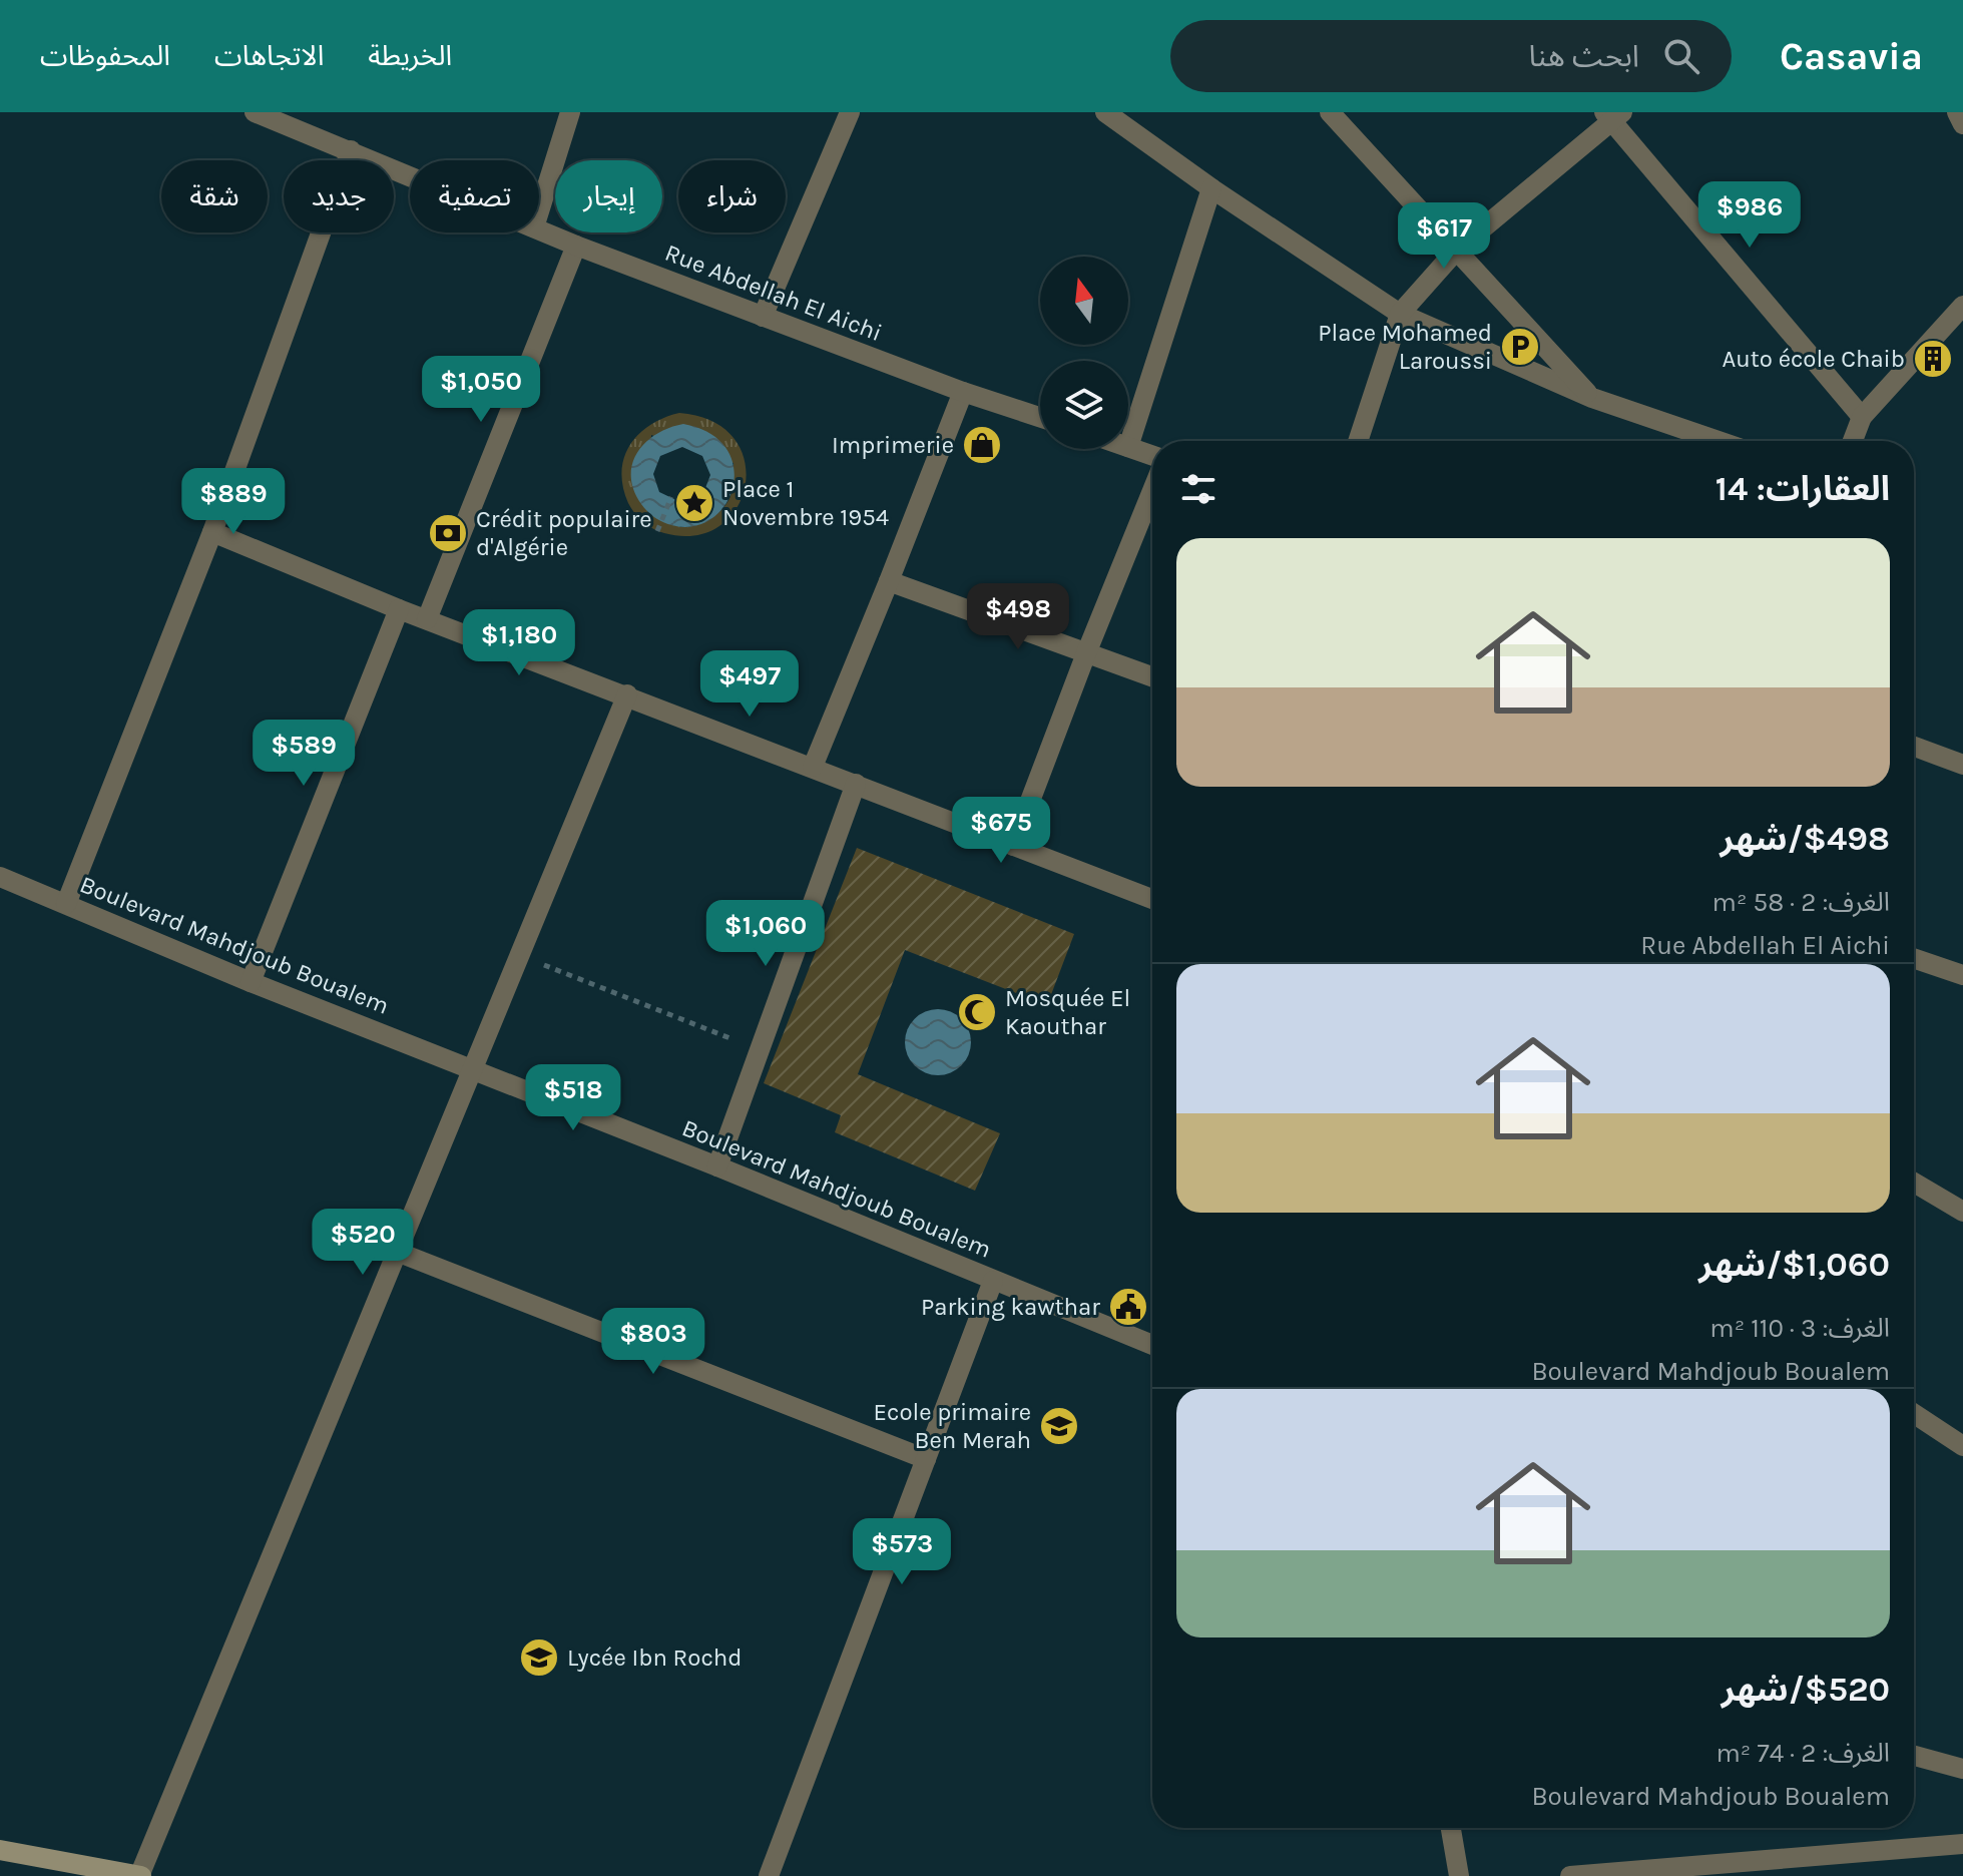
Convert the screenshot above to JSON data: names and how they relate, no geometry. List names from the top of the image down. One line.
{"streets":{"street":["Rue Abdellah El Aichi","Boulevard Mahdjoub Boualem"]},"places":{"parking":["Place Mohamed Laroussi"],"building":["Auto école Chaib"],"shop":["Imprimerie"],"place":["Place 1 Novembre 1954"],"bank":["Crédit populaire d'Algérie"],"mosque":["Mosquée El Kaouthar"],"public building":["Parking kawthar"],"school or university":["Ecole primaire Ben Merah","Lycée Ibn Rochd"]},"north":"top","page":{"header":"Casavia","search":"ابحث هنا","nav":["الخريطة","الاتجاهات","المحفوظات"],"chip":["شراء","إيجار","تصفية","جديد","شقة"],"price":["$986","$617","$1,050","$889","$498","$1,180","$497","$589","$675","$1,060","$518","$520","$803","$573"],"heading":"العقارات: 14","list":[{"name":"$498/شهر","note":"الغرف: 2 · 58 m² · Rue Abdellah El Aichi"},{"name":"$1,060/شهر","note":"الغرف: 3 · 110 m² · Boulevard Mahdjoub Boualem"},{"name":"$520/شهر","note":"الغرف: 2 · 74 m² · Boulevard Mahdjoub Boualem"}]}}
